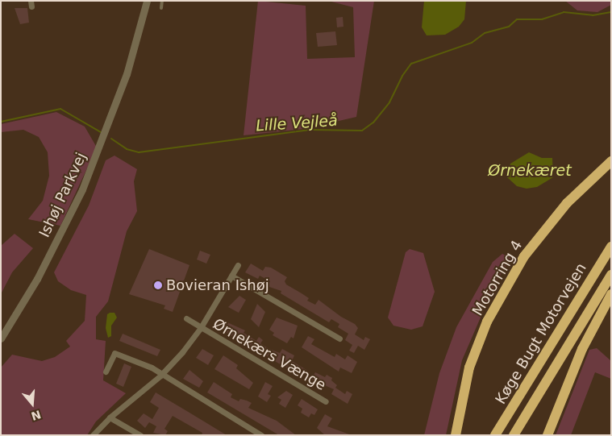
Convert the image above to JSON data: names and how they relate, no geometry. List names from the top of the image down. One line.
{"streets":{"highway":["Motorring 4","Køge Bugt Motorvejen"],"street":["Ishøj Parkvej","Ørnekærs Vænge"]},"water":["Lille Vejleå","Ørnekæret"],"places":["Bovieran Ishøj"],"north":"bottom"}
